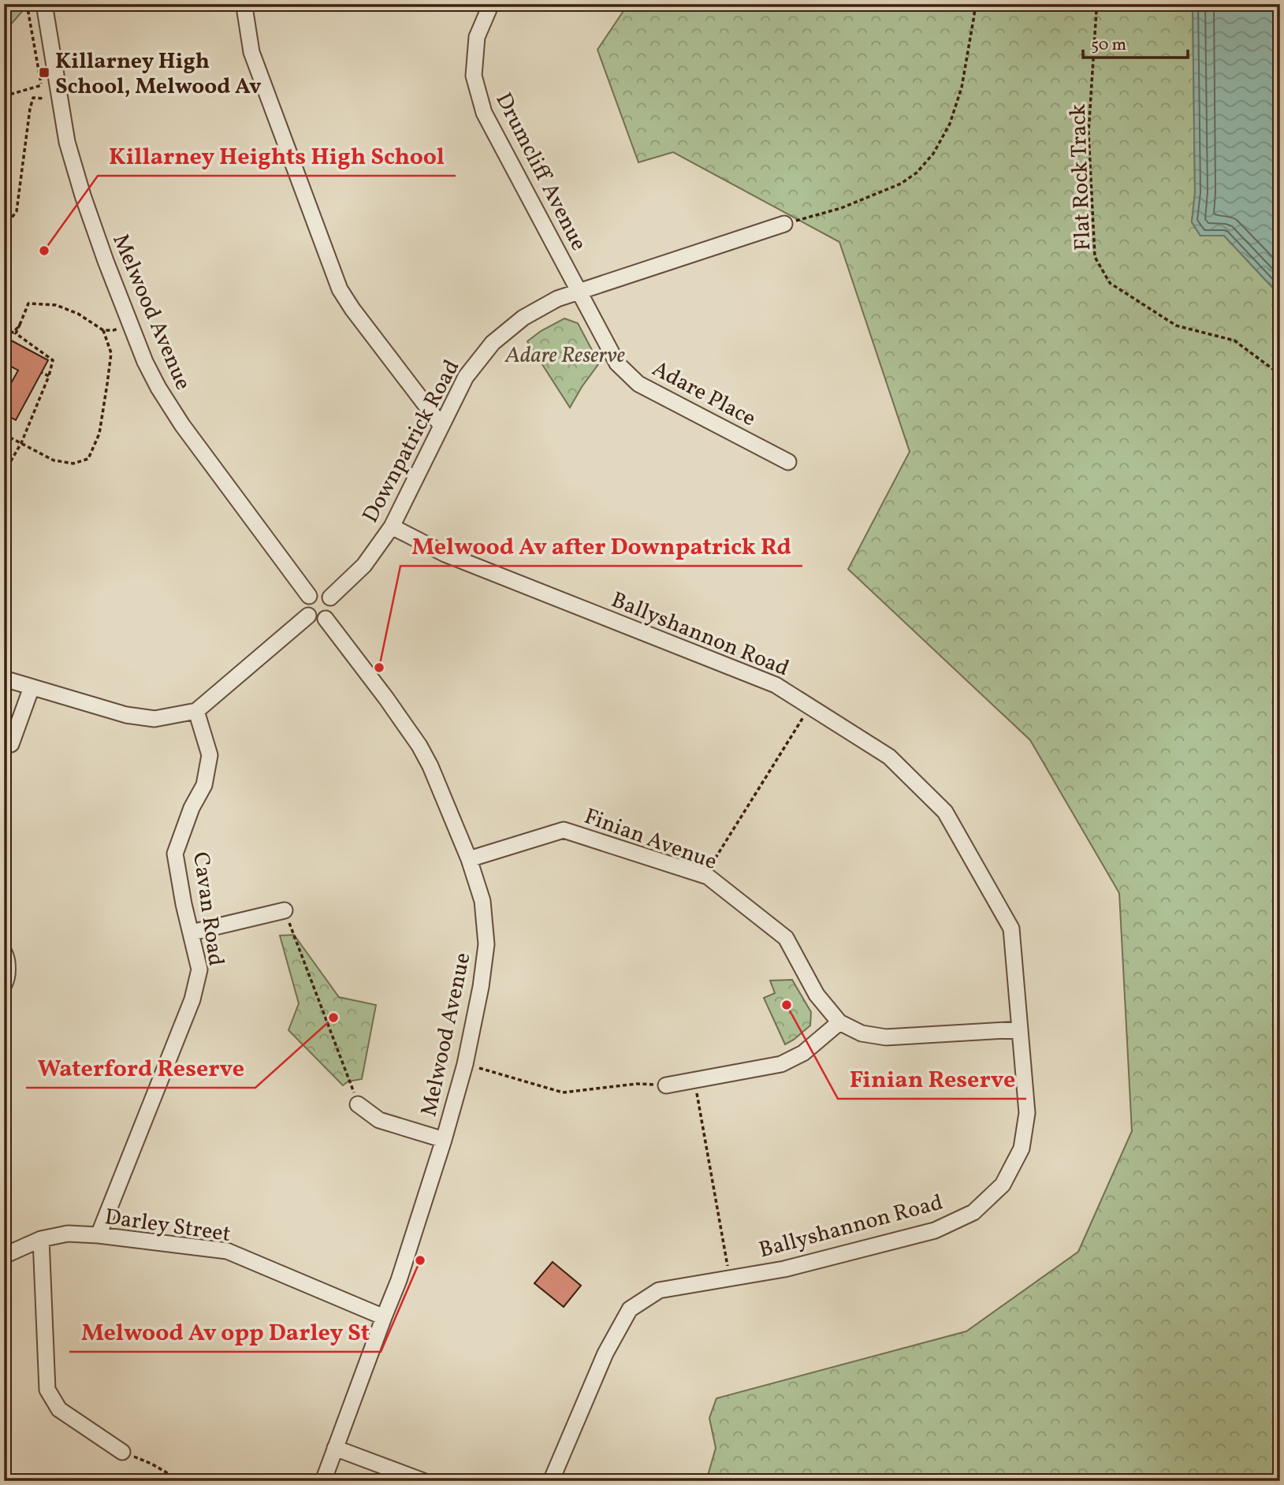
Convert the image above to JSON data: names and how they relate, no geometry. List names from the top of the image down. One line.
{"streets":{"street":["Drumcliff Avenue","Melwood Avenue","Adare Place","Downpatrick Road","Ballyshannon Road","Finian Avenue","Cavan Road","Darley Street"],"path":["Flat Rock Track"]},"crossings":[["Drumcliff Avenue","Adare Place"],["Drumcliff Avenue","Downpatrick Road"],["Melwood Avenue","Downpatrick Road"],["Melwood Avenue","Finian Avenue"],["Melwood Avenue","Darley Street"],["Adare Place","Downpatrick Road"],["Downpatrick Road","Ballyshannon Road"],["Ballyshannon Road","Finian Avenue"],["Cavan Road","Darley Street"]],"parks":["Adare Reserve"],"places":{"transit":["Killarney High School, Melwood Av"],"other":["Killarney Heights High School","Melwood Av after Downpatrick Rd","Finian Reserve","Waterford Reserve","Melwood Av opp Darley St"]},"scale_bar":"50 m"}
